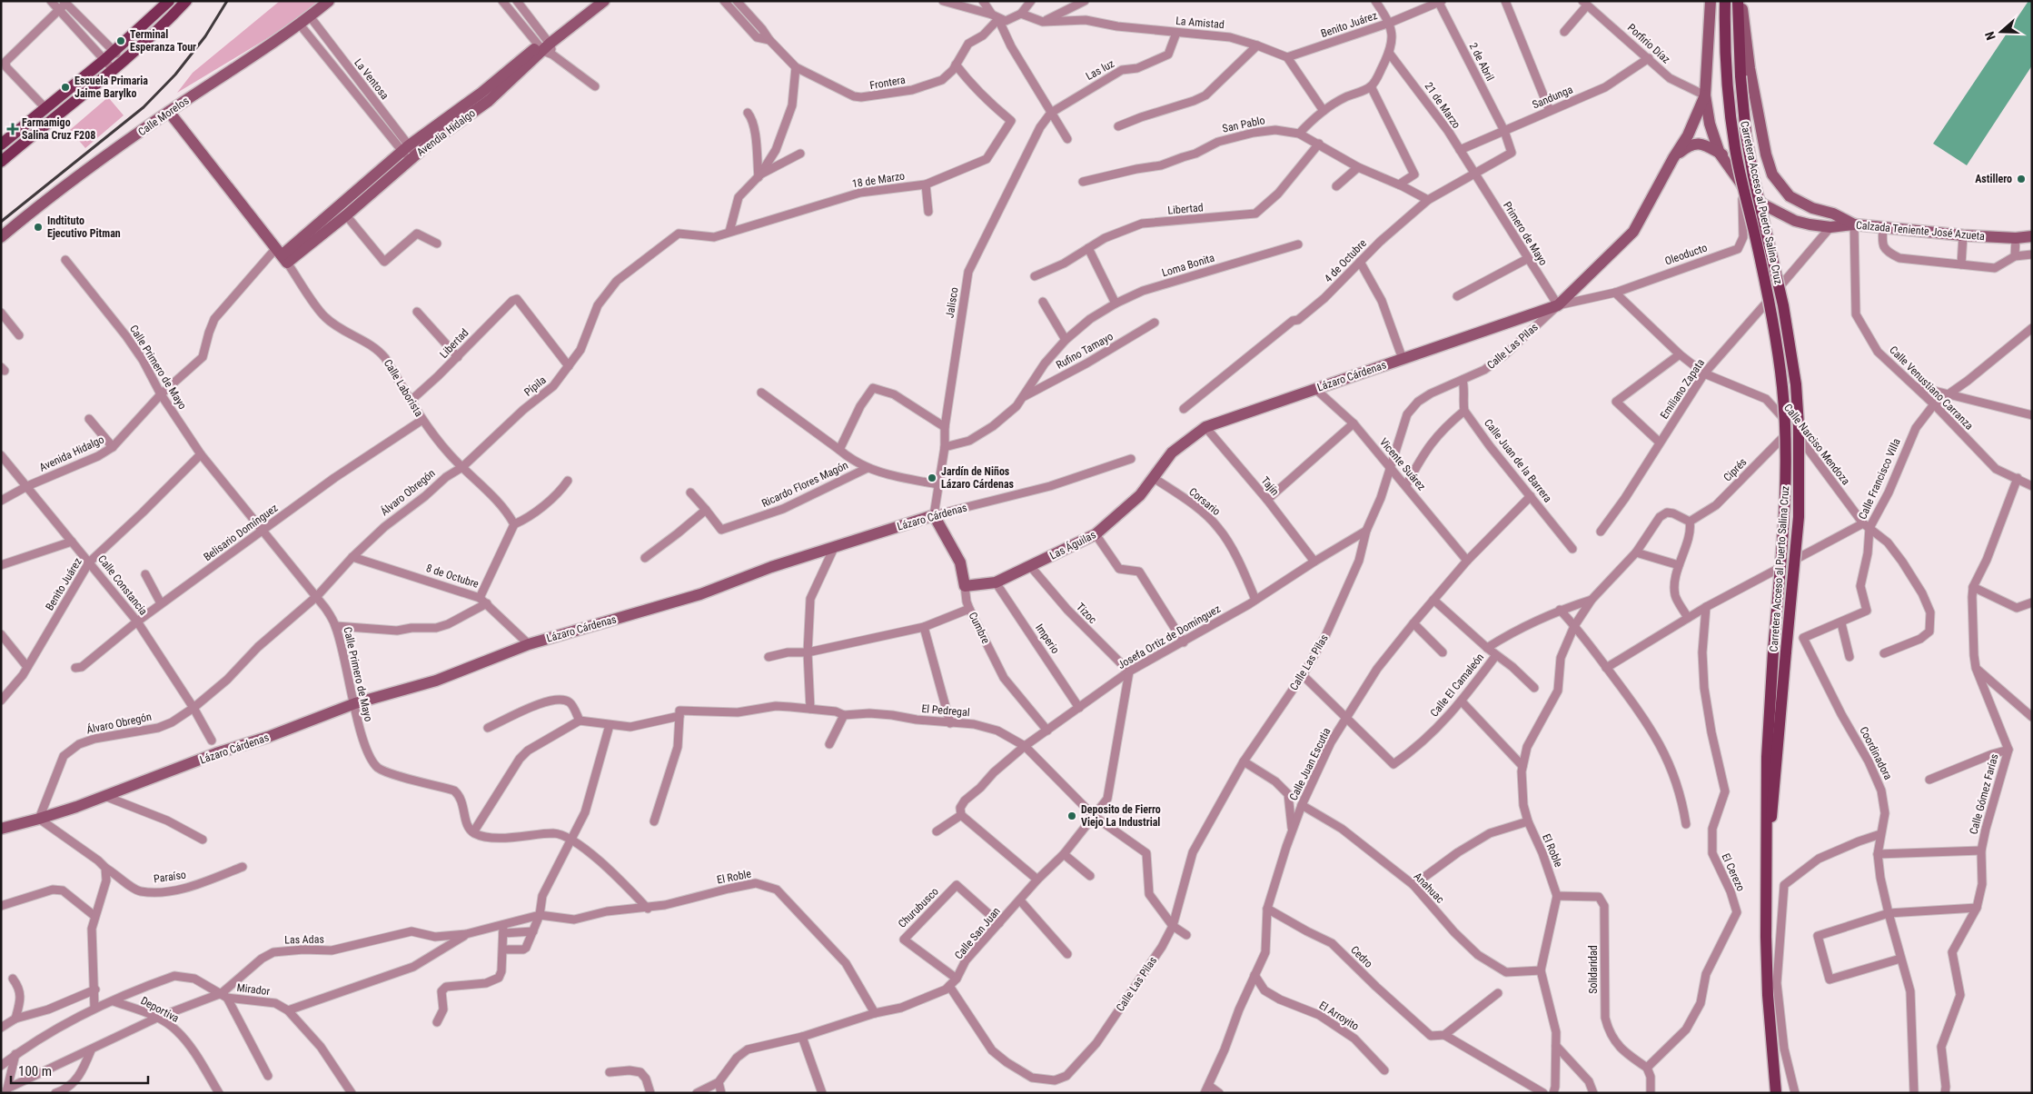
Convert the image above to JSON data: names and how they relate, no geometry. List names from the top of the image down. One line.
{"streets":{"main road":["Carretera Acceso al Puerto Salina Cruz"],"street":["La Amistad","Benito Juárez","Porfirio Díaz","2 de Abril","Las luz","La Ventosa","Frontera","Sandunga","21 de Marzo","Calle Morelos","San Pablo","Avendia Hidalgo","18 de Marzo","Libertad","Calzada Teniente José Azueta","Primero de Mayo","Oleoducto","4 de Octubre","Loma Bonita","Jalisco","Calle Las Pilas","Rufino Tamayo","Calle Primero de Mayo","Lázaro Cárdenas","Pípila","Calle Laborista","Calle Venustiano Carranza","Emiliano Zapata","Calle Narciso Mendoza","Avenida Hidalgo","Calle Juan de la Barrera","Vicente Suárez","Ciprés","Calle Francisco Villa","Ricardo Flores Magón","Tajín","Álvaro Obregón","Corsario","Belisario Domínguez","Las Águilas","8 de Octubre","Calle Constancia","Tizoc","Cumbre","Josefa Ortiz de Domínguez","Imperio","Calle El Camaleón","El Pedregal","Coordinadora","Calle Juan Escutia","Calle Gómez Farías","El Roble","El Cerezo","Paraíso","Anahuac","Churubusco","Calle San Juan","Las Adas","Cedro","Solidaridad","Mirador","Deportiva","El Arroyito"]},"crossings":[["La Amistad","Benito Juárez"],["La Amistad","Las luz"],["Benito Juárez","2 de Abril"],["Benito Juárez","Calle Primero de Mayo"],["Benito Juárez","Calle Constancia"],["Porfirio Díaz","Sandunga"],["Porfirio Díaz","Calzada Teniente José Azueta"],["Porfirio Díaz","Calle Las Pilas"],["2 de Abril","Sandunga"],["2 de Abril","4 de Octubre"],["Las luz","Jalisco"],["La Ventosa","Calle Morelos"],["La Ventosa","Avendia Hidalgo"],["Frontera","18 de Marzo"],["Sandunga","21 de Marzo"],["Sandunga","4 de Octubre"],["21 de Marzo","Primero de Mayo"],["21 de Marzo","4 de Octubre"],["Calle Morelos","Calle Laborista"],["San Pablo","Libertad"],["San Pablo","4 de Octubre"],["Avendia Hidalgo","Calle Laborista"],["Avendia Hidalgo","Avenida Hidalgo"],["18 de Marzo","Pípila"],["Libertad","Pípila"],["Libertad","Calle Laborista"],["Calzada Teniente José Azueta","Oleoducto"],["Calzada Teniente José Azueta","Calle Las Pilas"],["Calzada Teniente José Azueta","Calle Venustiano Carranza"],["Calzada Teniente José Azueta","Emiliano Zapata"],["Primero de Mayo","Oleoducto"],["Primero de Mayo","4 de Octubre"],["Primero de Mayo","Calle Las Pilas"],["Primero de Mayo","Lázaro Cárdenas"],["Oleoducto","Calle Las Pilas"],["Oleoducto","Lázaro Cárdenas"],["Oleoducto","Calle Narciso Mendoza"],["Loma Bonita","Rufino Tamayo"],["Jalisco","Lázaro Cárdenas"],["Jalisco","Cumbre"],["Calle Las Pilas","Lázaro Cárdenas"],["Calle Las Pilas","Vicente Suárez"],["Calle Las Pilas","Josefa Ortiz de Domínguez"],["Calle Las Pilas","El Pedregal"],["Calle Las Pilas","Calle San Juan"],["Calle Primero de Mayo","Lázaro Cárdenas"],["Calle Primero de Mayo","Avenida Hidalgo"],["Calle Primero de Mayo","Álvaro Obregón"],["Calle Primero de Mayo","Belisario Domínguez"],["Lázaro Cárdenas","Vicente Suárez"],["Lázaro Cárdenas","Tajín"],["Lázaro Cárdenas","Álvaro Obregón"],["Lázaro Cárdenas","Corsario"],["Lázaro Cárdenas","Las Águilas"],["Lázaro Cárdenas","8 de Octubre"],["Lázaro Cárdenas","Cumbre"],["Pípila","Calle Laborista"],["Pípila","Álvaro Obregón"],["Calle Laborista","Avenida Hidalgo"],["Calle Laborista","Álvaro Obregón"],["Calle Laborista","Belisario Domínguez"],["Calle Venustiano Carranza","Calle Francisco Villa"],["Calle Venustiano Carranza","Calle Gómez Farías"],["Emiliano Zapata","Calle Narciso Mendoza"],["Calle Narciso Mendoza","Ciprés"],["Calle Narciso Mendoza","Calle Francisco Villa"],["Calle Narciso Mendoza","Coordinadora"],["Avenida Hidalgo","Calle Constancia"],["Calle Juan de la Barrera","Calle Juan Escutia"],["Vicente Suárez","Calle Juan Escutia"],["Ciprés","El Roble"],["Calle Francisco Villa","Coordinadora"],["Calle Francisco Villa","El Cerezo"],["Tajín","Josefa Ortiz de Domínguez"],["Álvaro Obregón","8 de Octubre"],["Álvaro Obregón","Calle Constancia"],["Corsario","Las Águilas"],["Corsario","Josefa Ortiz de Domínguez"],["Belisario Domínguez","Calle Constancia"],["Las Águilas","Tizoc"],["Las Águilas","Cumbre"],["Las Águilas","Imperio"],["Tizoc","Josefa Ortiz de Domínguez"],["Tizoc","Calle San Juan"],["Cumbre","Josefa Ortiz de Domínguez"],["Josefa Ortiz de Domínguez","Imperio"],["Josefa Ortiz de Domínguez","El Pedregal"],["Josefa Ortiz de Domínguez","Calle San Juan"],["Calle El Camaleón","Calle Juan Escutia"],["Calle El Camaleón","El Roble"],["El Pedregal","Calle San Juan"],["Calle Juan Escutia","Anahuac"],["Calle Juan Escutia","Cedro"],["Calle Juan Escutia","El Arroyito"],["El Roble","Calle San Juan"],["El Roble","Las Adas"],["El Roble","Solidaridad"],["El Cerezo","Solidaridad"],["Churubusco","Calle San Juan"],["Las Adas","Mirador"],["Las Adas","Deportiva"],["Mirador","Deportiva"]],"places":{"other":["Terminal Esperanza Tour","Escuela Primaria Jaime Barylko","Astillero","Indtituto Ejecutivo Pitman","Jardín de Niños Lázaro Cárdenas","Deposito de Fierro Viejo La Industrial"],"health":["Farmamigo Salina Cruz F208"]},"scale_bar":"100 m","north":"left"}
